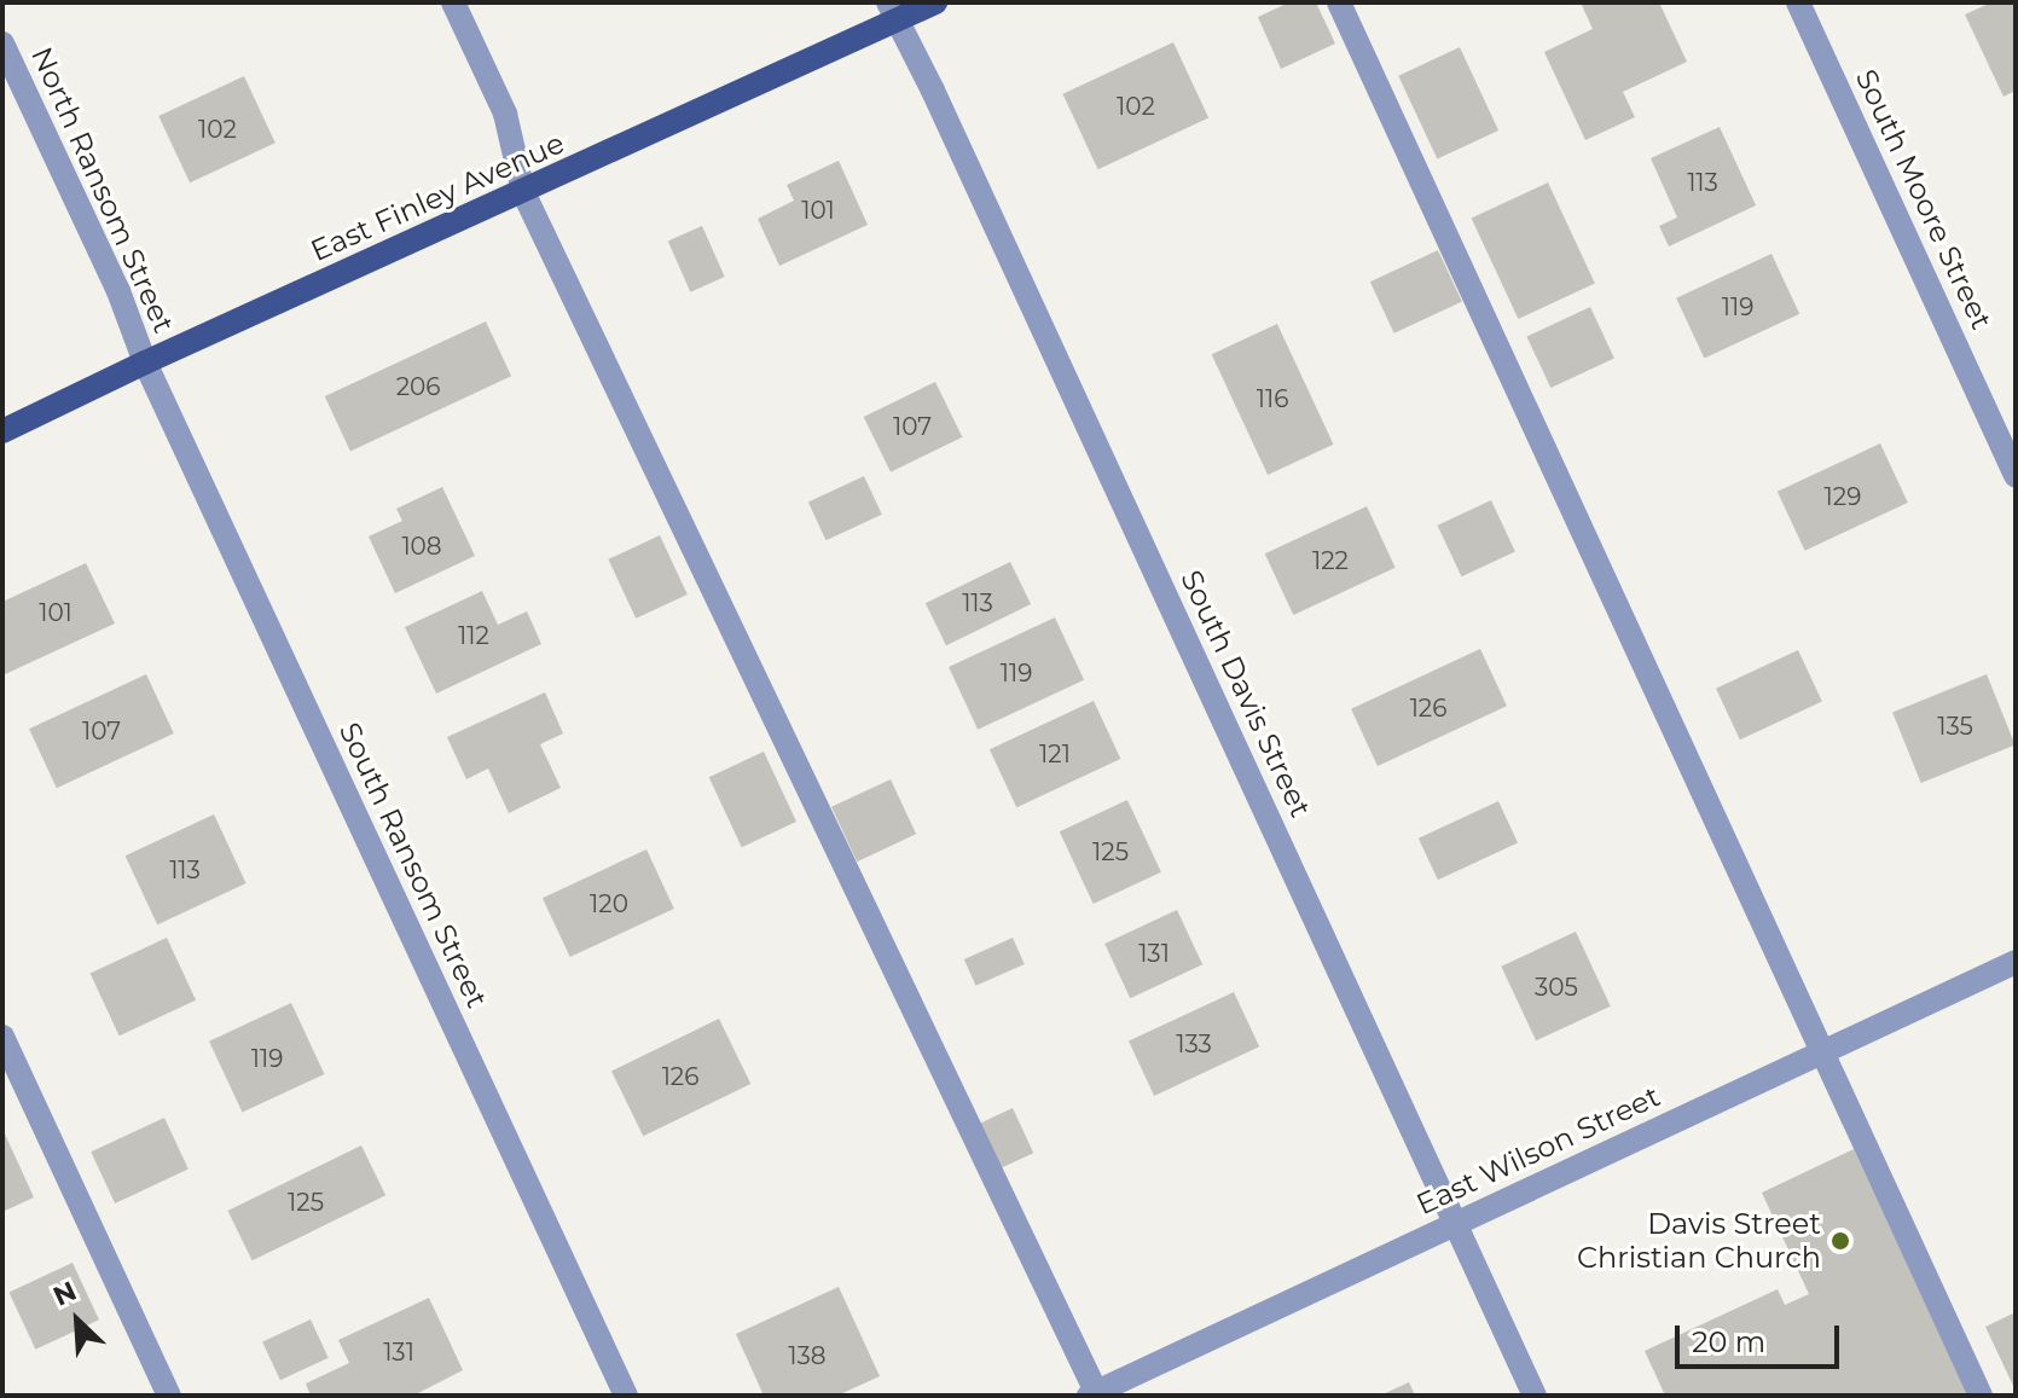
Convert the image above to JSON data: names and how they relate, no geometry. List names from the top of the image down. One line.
{"streets":{"main road":["East Finley Avenue"],"street":["North Ransom Street","South Moore Street","South Davis Street","South Ransom Street","East Wilson Street"]},"crossings":[["North Ransom Street","East Finley Avenue"],["North Ransom Street","South Ransom Street"],["East Finley Avenue","South Davis Street"],["East Finley Avenue","South Ransom Street"],["South Davis Street","East Wilson Street"]],"places":["Davis Street Christian Church"],"house_numbers":["102","102","113","101","119","206","116","107","129","108","122","113","101","112","119","126","135","107","121","125","113","120","131","305","133","119","126","125","131","138"],"scale_bar":"20 m","north":"top left"}
